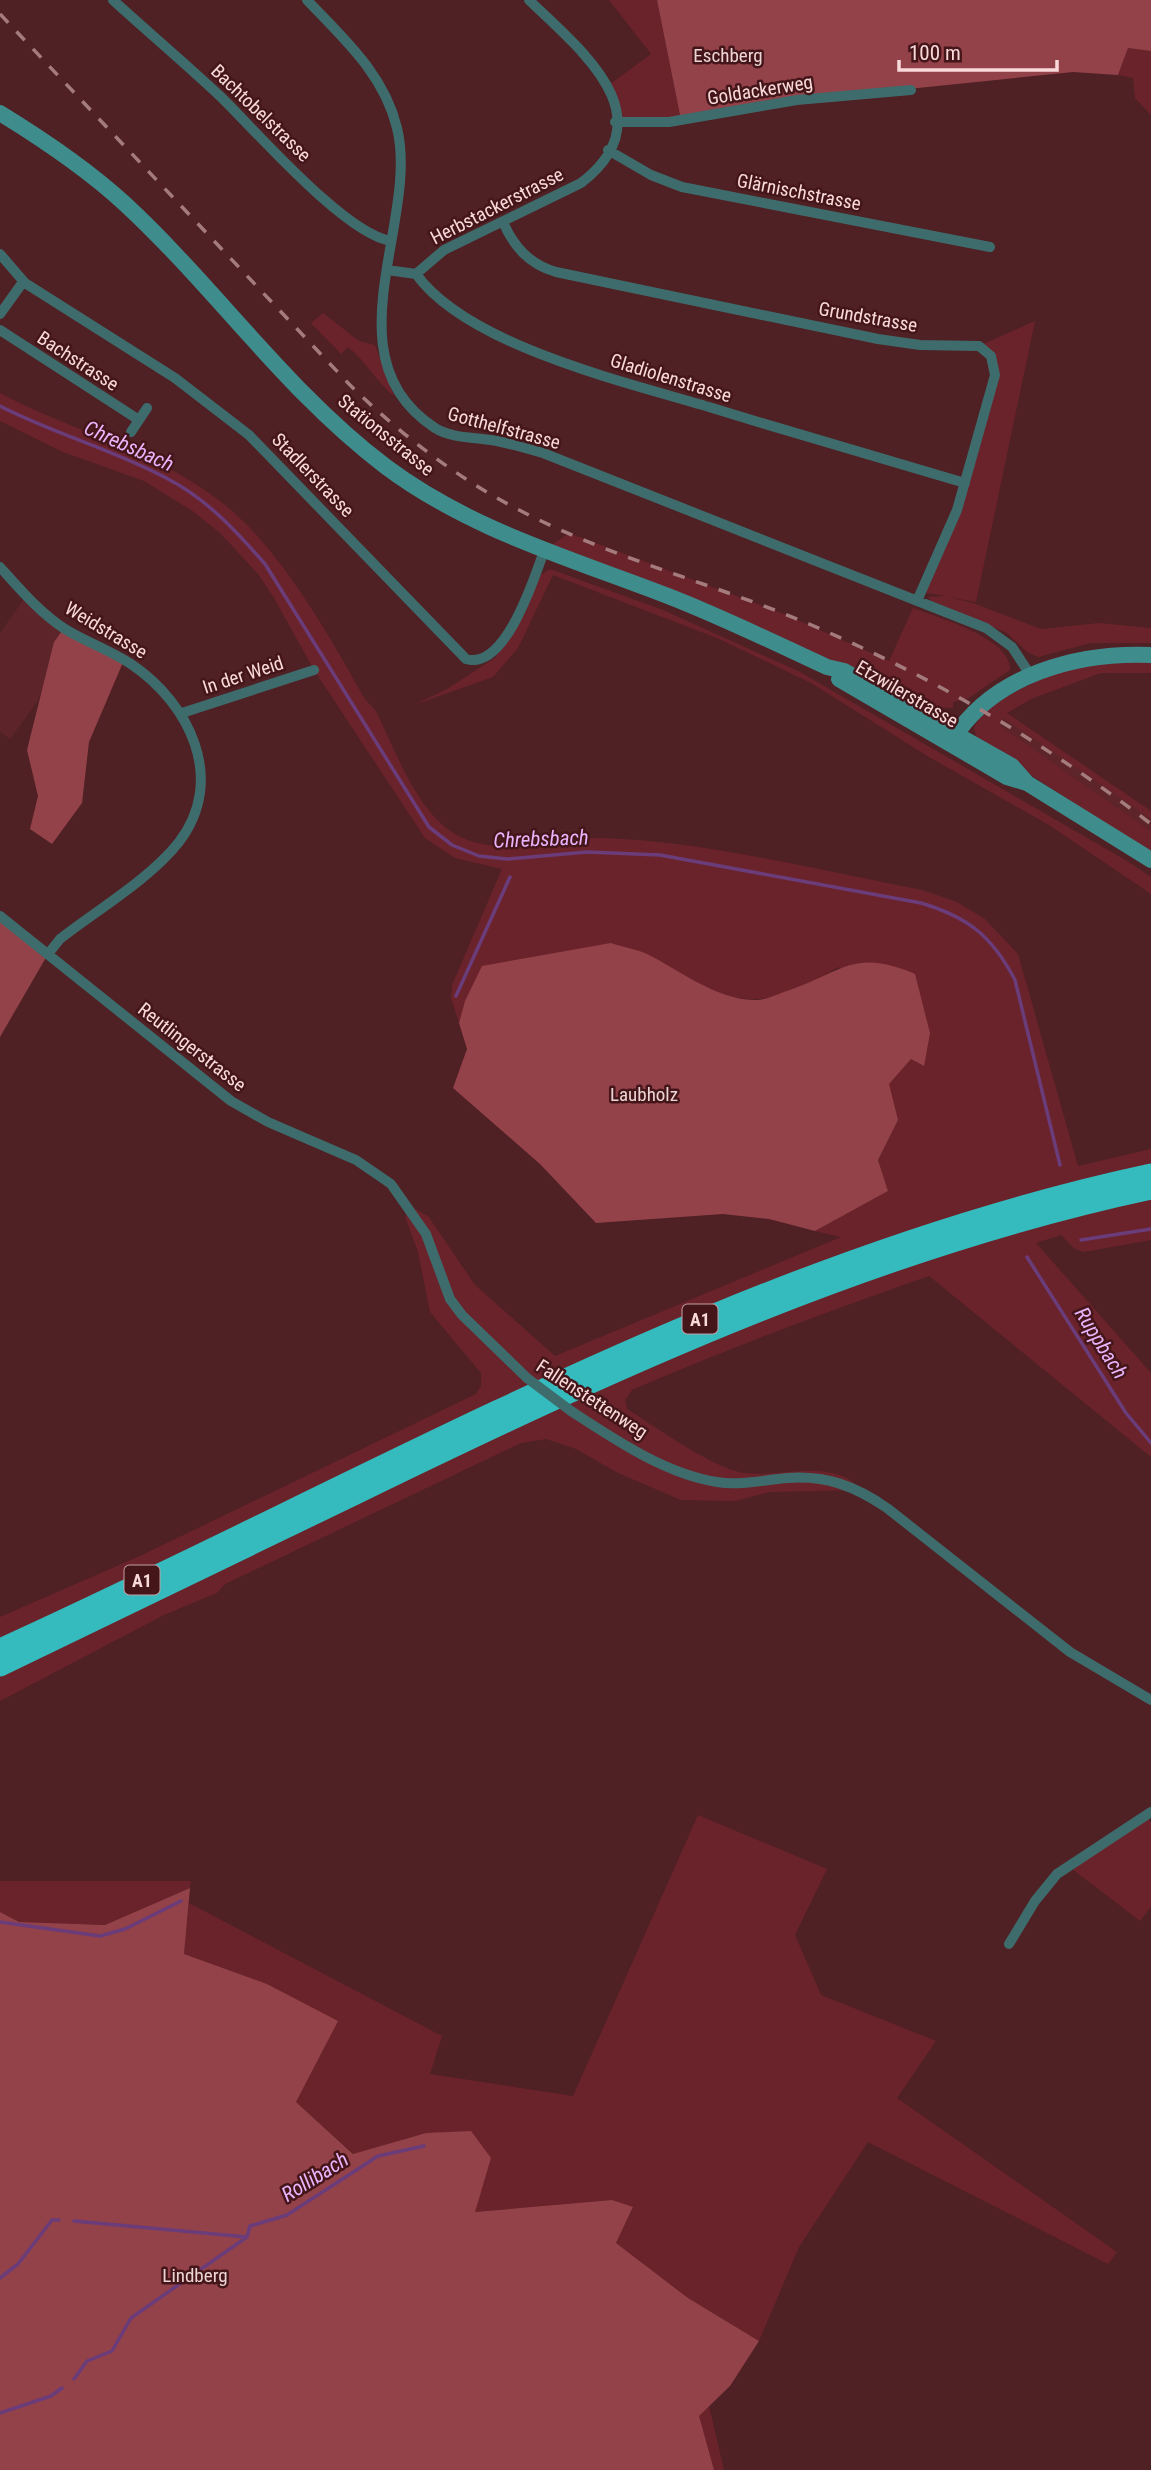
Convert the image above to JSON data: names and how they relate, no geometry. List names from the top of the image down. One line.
{"streets":{"highway":["A1"],"main road":["Stationsstrasse","Etzwilerstrasse"],"street":["Goldackerweg","Bachtobelstrasse","Glärnischstrasse","Herbstackerstrasse","Grundstrasse","Bachstrasse","Gladiolenstrasse","Gotthelfstrasse","Stadlerstrasse","Weidstrasse","In der Weid","Reutlingerstrasse","Fallenstettenweg"]},"crossings":[["Goldackerweg","Herbstackerstrasse"],["Bachtobelstrasse","Gotthelfstrasse"],["Glärnischstrasse","Herbstackerstrasse"],["Herbstackerstrasse","Grundstrasse"],["Herbstackerstrasse","Gladiolenstrasse"],["Grundstrasse","Gladiolenstrasse"],["Grundstrasse","Gotthelfstrasse"],["Stationsstrasse","Stadlerstrasse"],["Stationsstrasse","Etzwilerstrasse"],["Weidstrasse","In der Weid"],["Weidstrasse","Reutlingerstrasse"],["Reutlingerstrasse","Fallenstettenweg"]],"water":["Chrebsbach","Ruppbach","Rollibach"],"parks":["Eschberg","Laubholz","Lindberg"],"scale_bar":"100 m"}
